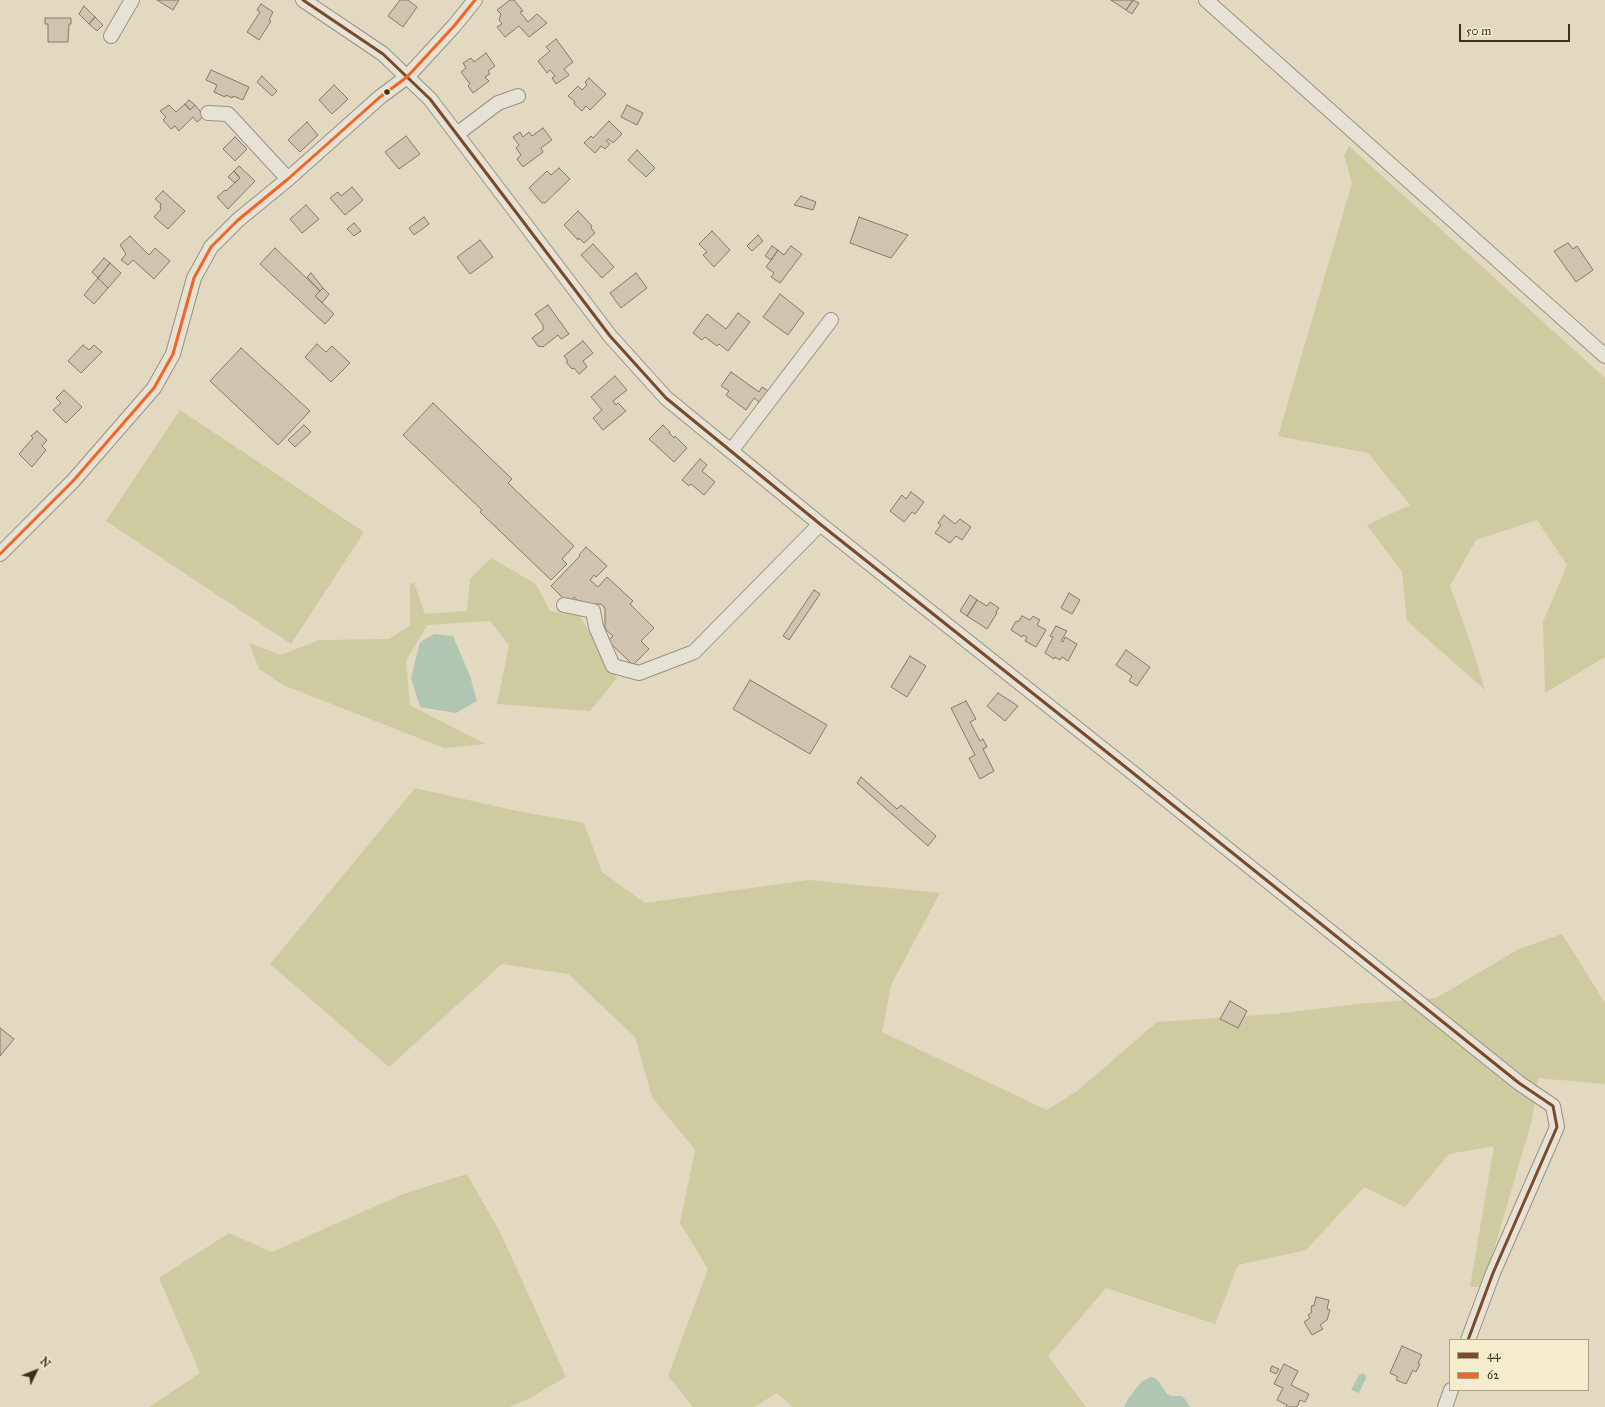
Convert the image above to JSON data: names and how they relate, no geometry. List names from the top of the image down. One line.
{"lines":["transit line 44","transit line 62"],"legend":["44","62"],"scale_bar":"50 m","north":"top right"}
